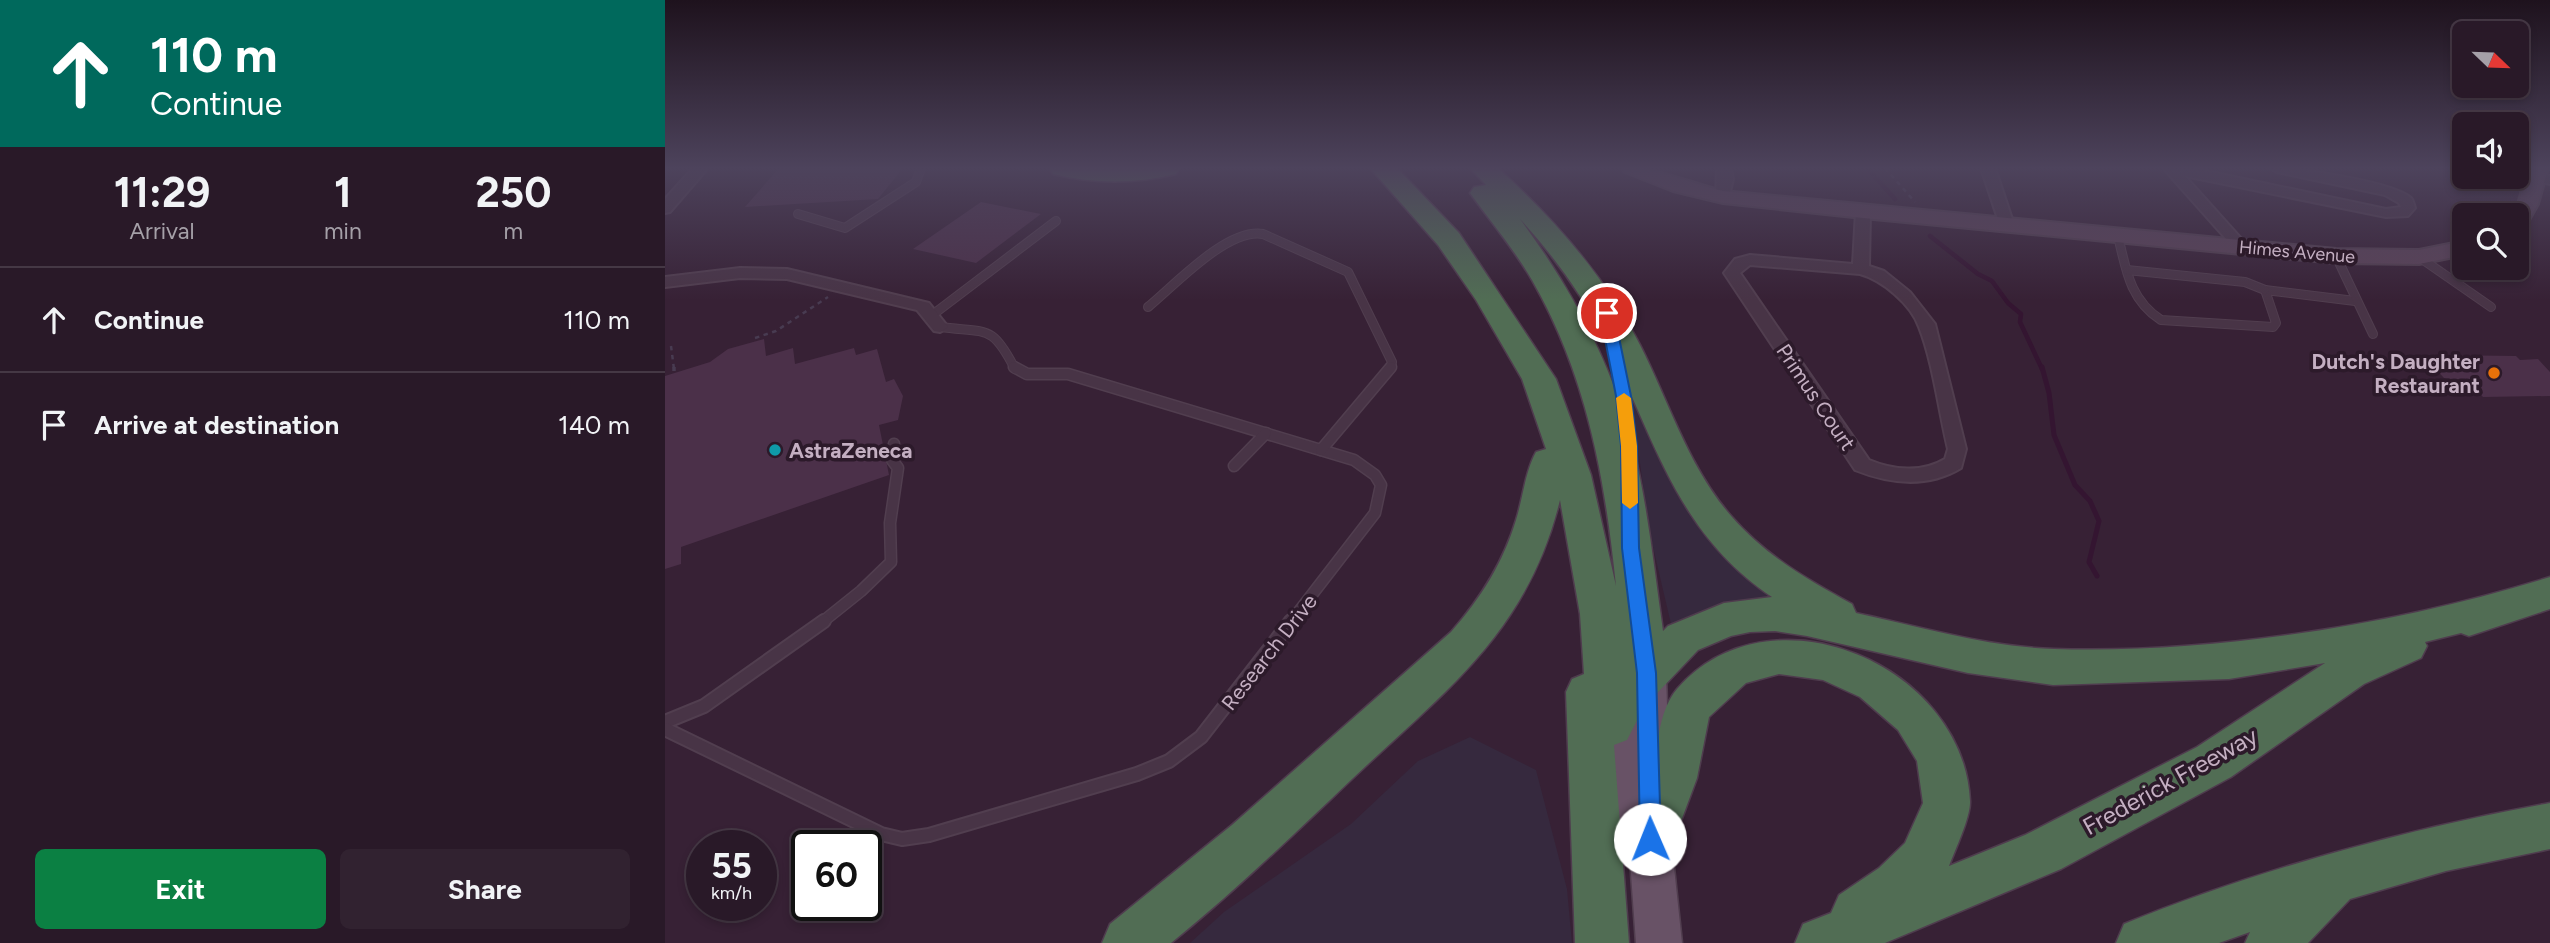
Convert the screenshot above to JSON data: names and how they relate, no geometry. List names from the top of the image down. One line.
{"streets":{"highway":["Frederick Freeway"],"street":["Himes Avenue","Primus Court"],"lane":["Research Drive"]},"places":["Dutch's Daughter Restaurant","AstraZeneca"],"north":"bottom right","page":{"turn":["110 m","Continue"],"eta":["11:29","Arrival","1","min","250","m"],"list":[{"name":"Continue","value":"110 m"},{"name":"Arrive at destination","value":"140 m"}],"speed":"55 km/h","limit":"60","buttons":["Exit","Share"]}}
